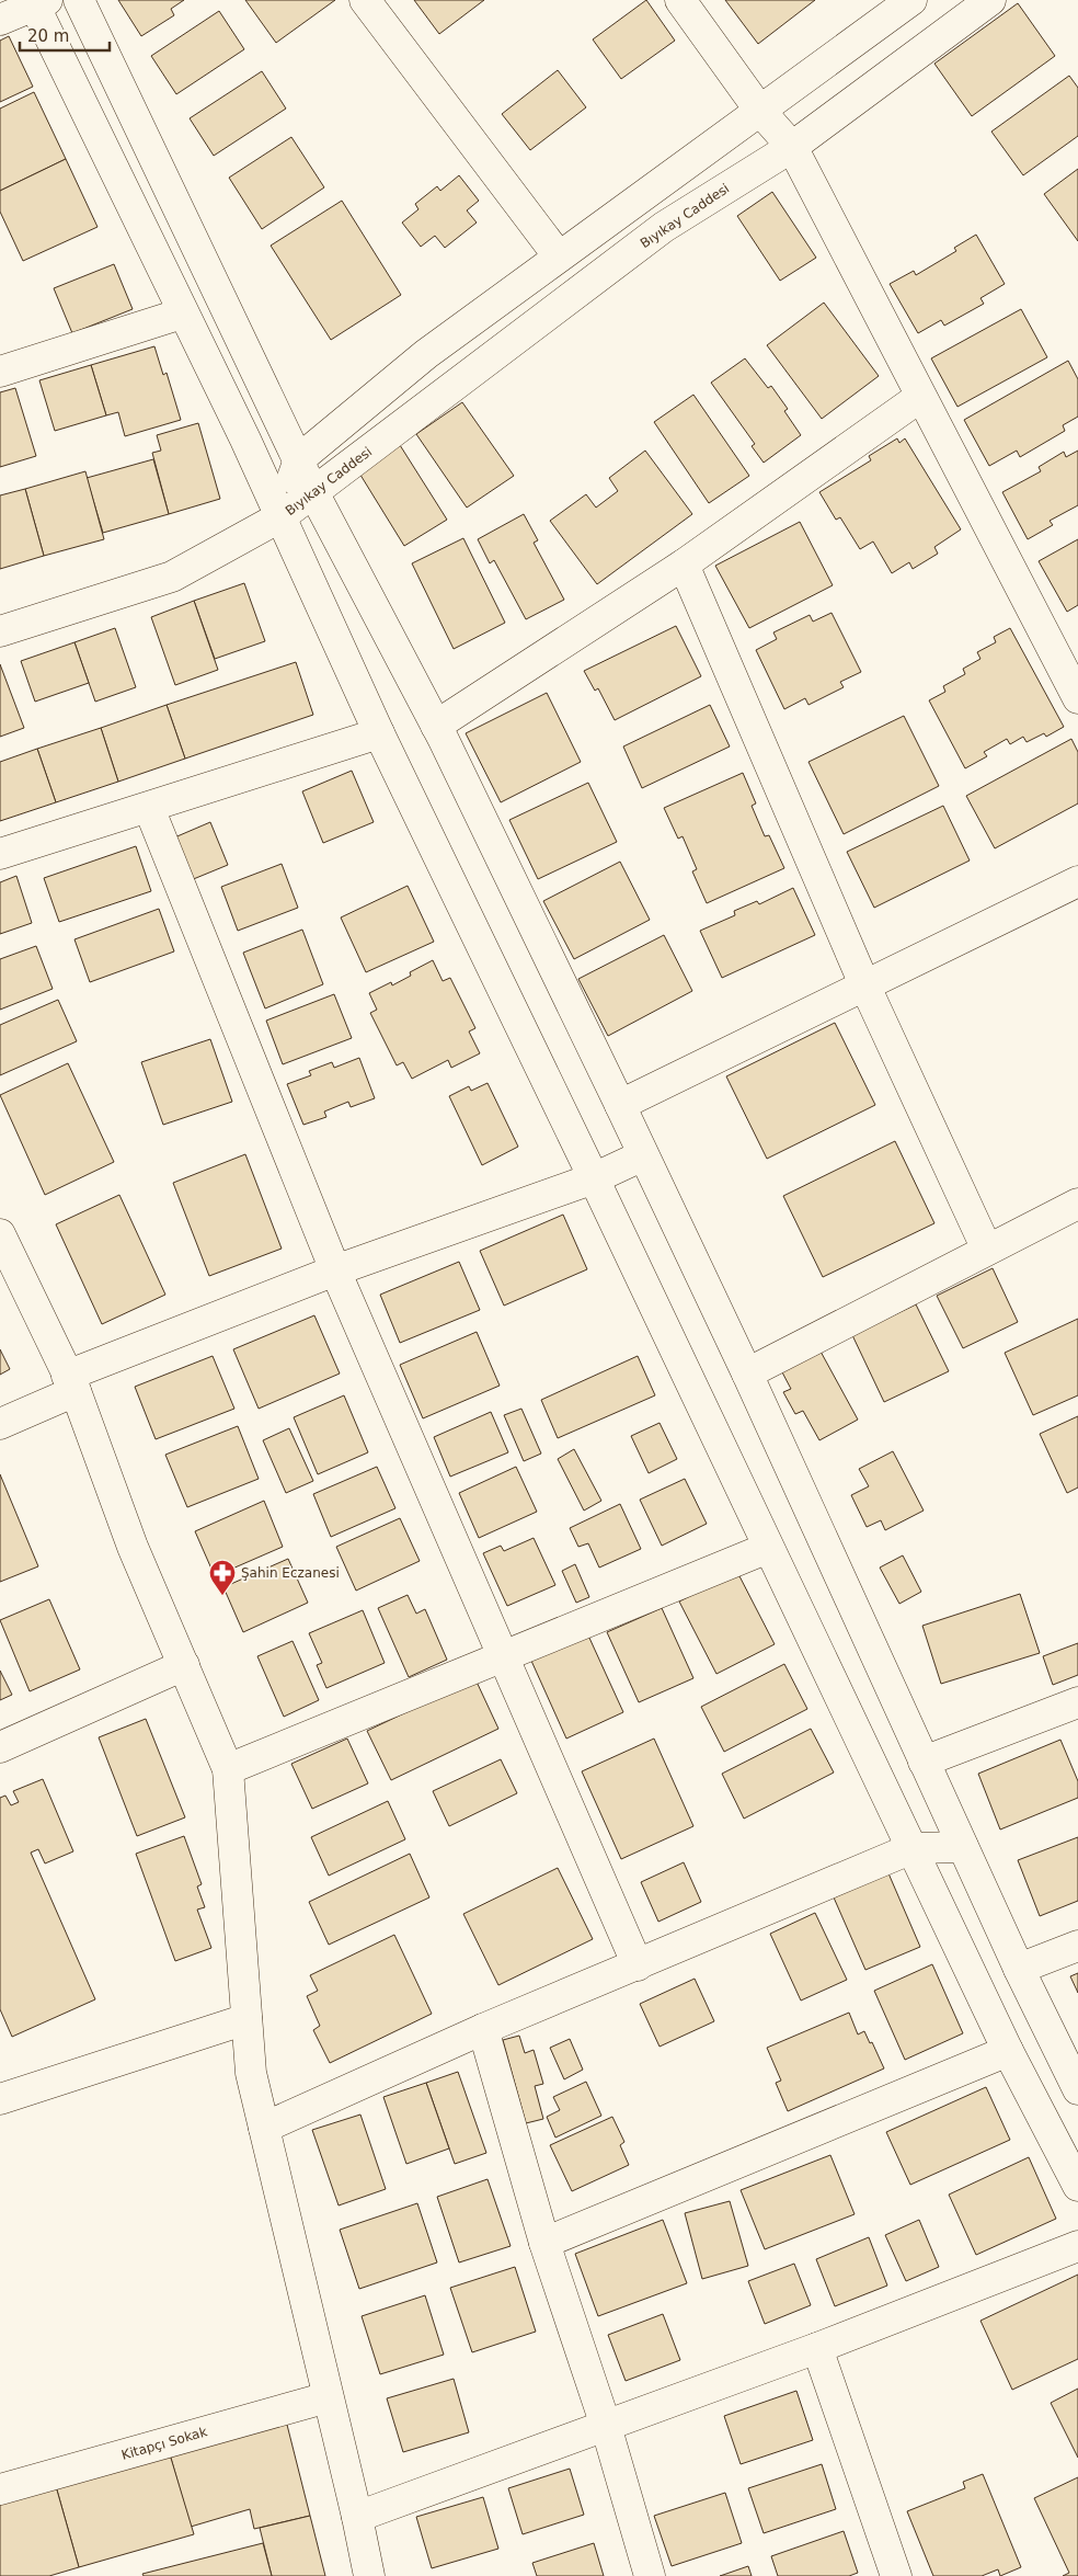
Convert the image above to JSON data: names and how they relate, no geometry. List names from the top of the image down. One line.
{"streets":{"street":["Bıyıkay Caddesi","Kitapçı Sokak"]},"places":{"pharmacy":["Şahin Eczanesi"]},"scale_bar":"20 m"}
